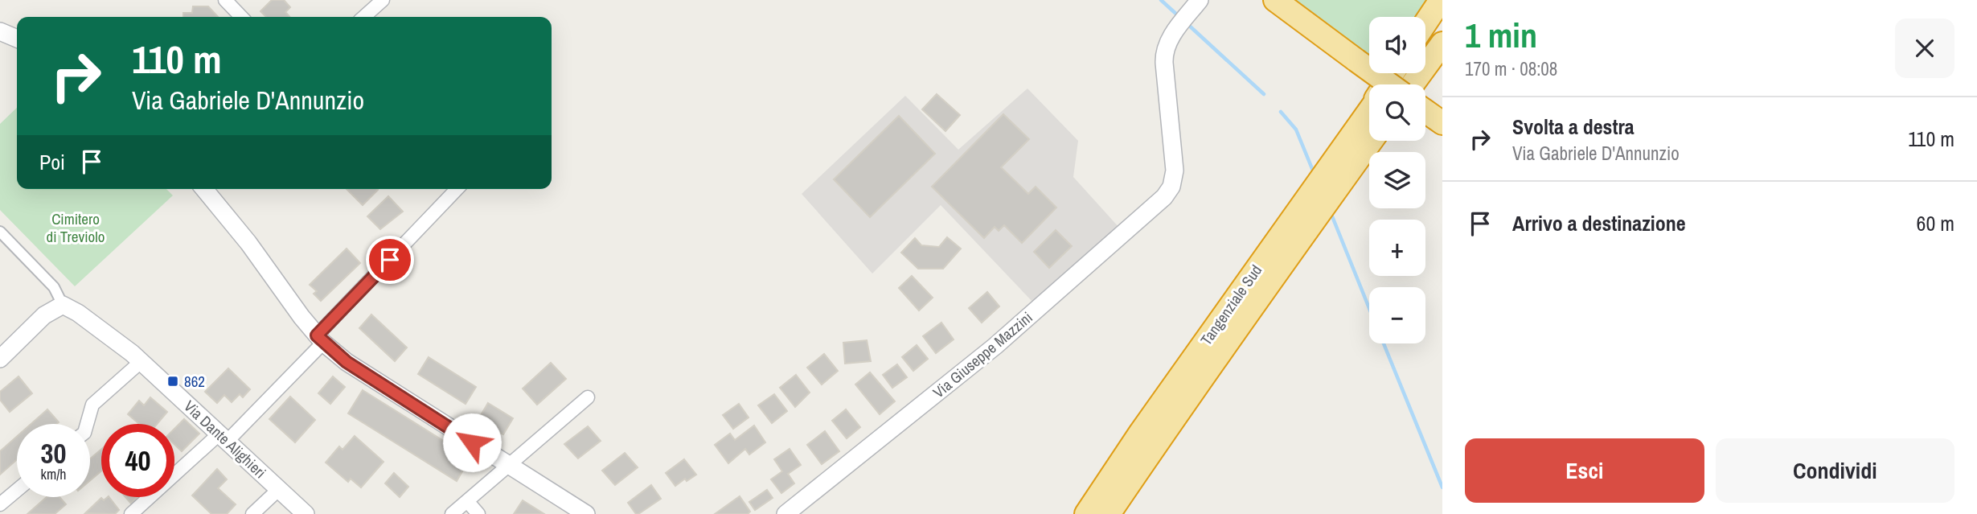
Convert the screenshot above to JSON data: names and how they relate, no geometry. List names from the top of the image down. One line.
{"streets":{"highway":["Tangenziale Sud"],"street":["Via Giuseppe Mazzini","Via Dante Alighieri"]},"parks":["Cimitero di Treviolo"],"places":{"transit":["862"]},"page":{"heading":["1 min","170 m · 08:08"],"map_buttons":["+","−"],"turn":["110 m","Via Gabriele D'Annunzio"],"list":[{"name":"Svolta a destra","note":"Via Gabriele D'Annunzio","value":"110 m"},{"name":"Arrivo a destinazione","value":"60 m"}],"then":"Poi","speed":"30 km/h","limit":"40","buttons":["Esci","Condividi"]}}
